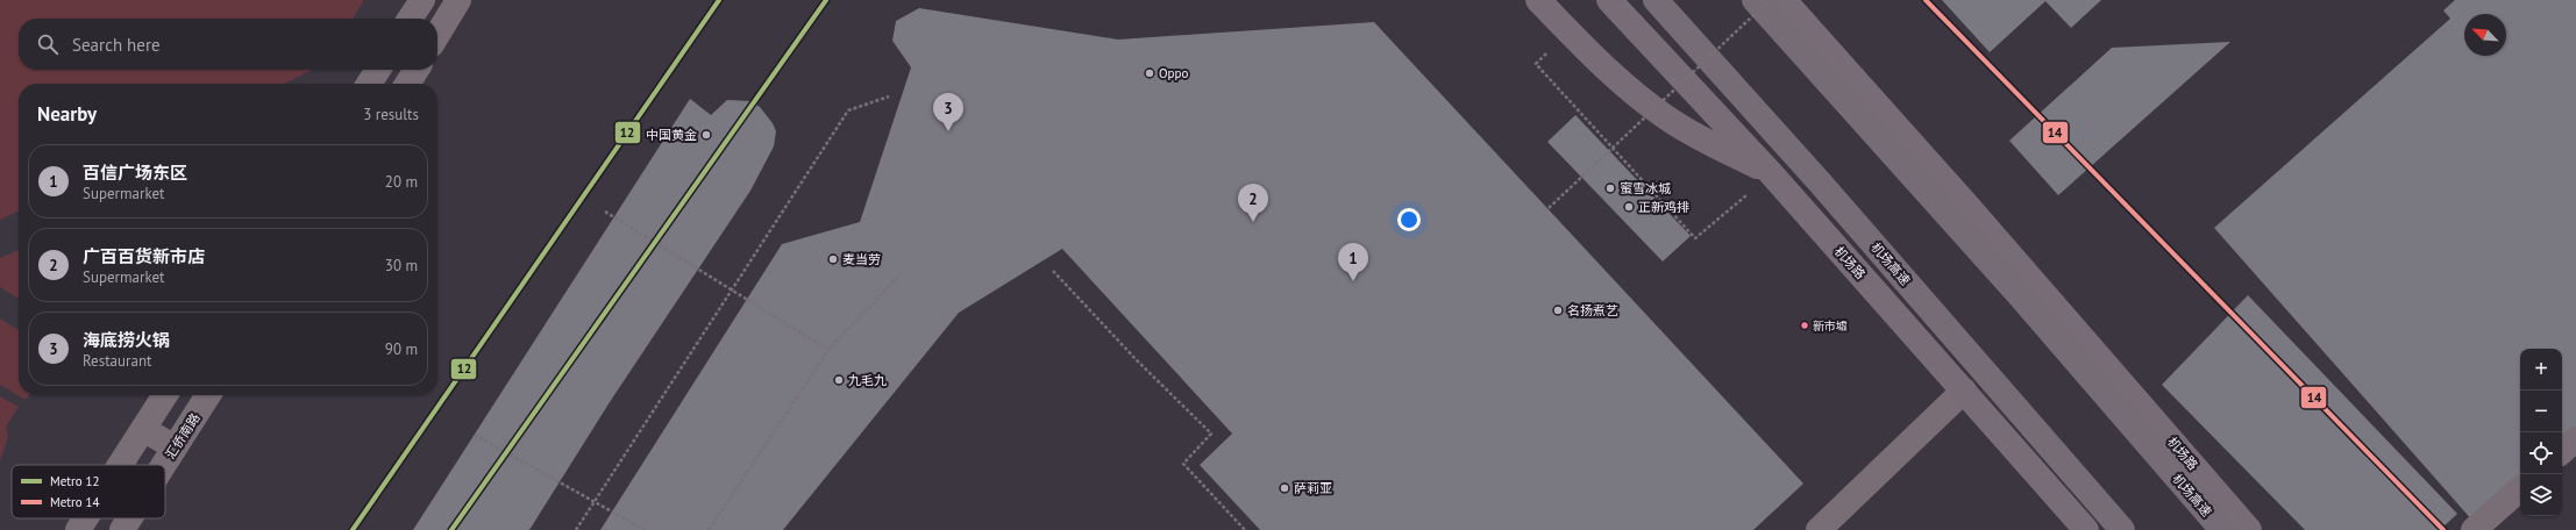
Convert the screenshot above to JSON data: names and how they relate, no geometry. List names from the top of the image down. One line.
{"streets":{"highway":["机场路","机场高速"],"street":["汇侨南路"]},"places":["Oppo","中国黄金","蜜雪冰城","正新鸡排","麦当劳","名扬煮艺","新市墟","九毛九","萨莉亚"],"lines":["metro line 12","metro line 14"],"legend":["Metro 12","Metro 14"],"north":"top left","page":{"search":"Search here","heading":["Nearby","3 results"],"pins":["3","2","1"],"list":[{"mark":"1","name":"百信广场东区","note":"Supermarket","value":"20 m"},{"mark":"2","name":"广百百货新市店","note":"Supermarket","value":"30 m"},{"mark":"3","name":"海底捞火锅","note":"Restaurant","value":"90 m"}],"map_buttons":["+","−"]}}
